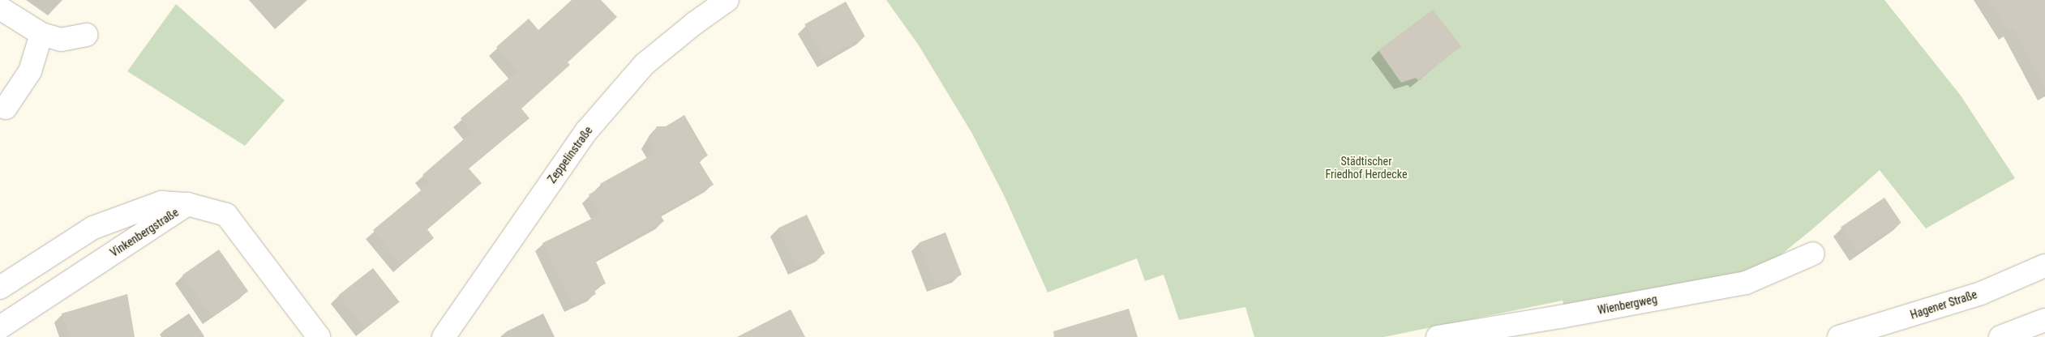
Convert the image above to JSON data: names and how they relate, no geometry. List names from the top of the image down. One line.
{"streets":{"street":["Zeppelinstraße","Vinkenbergstraße","Wienbergweg","Hagener Straße"]},"parks":["Städtischer Friedhof Herdecke"]}
